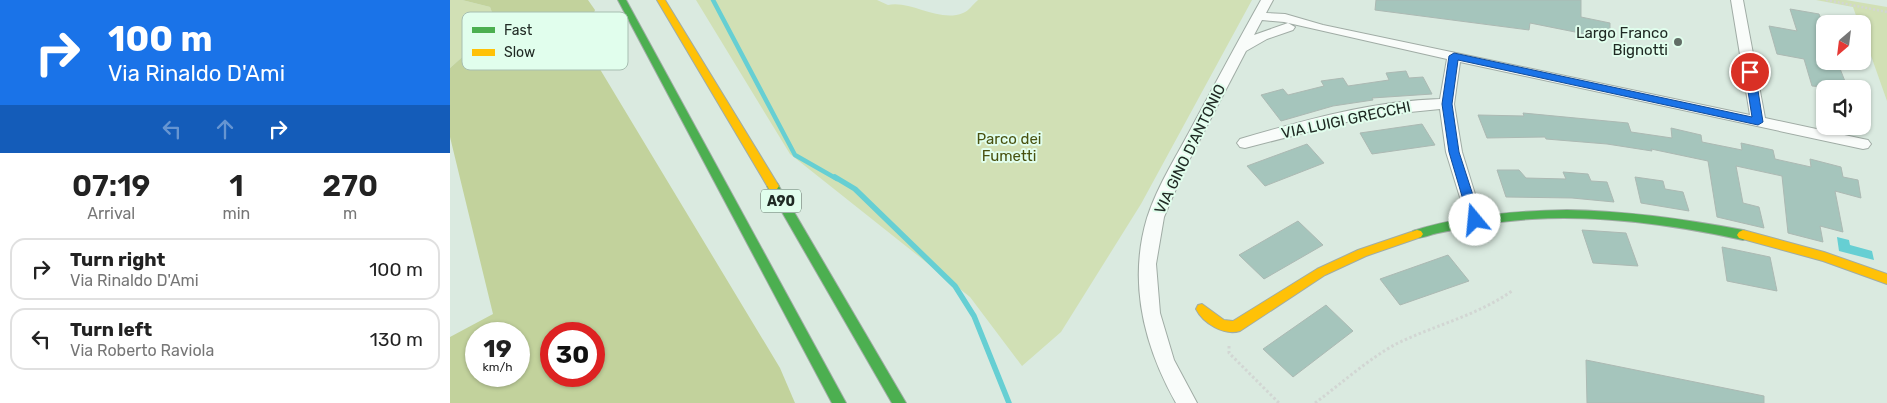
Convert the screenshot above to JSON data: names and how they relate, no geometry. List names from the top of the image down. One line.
{"streets":{"main road":["A90"],"street":["VIA LUIGI GRECCHI","VIA GINO D'ANTONIO"]},"parks":["Parco dei Fumetti"],"places":["Largo Franco Bignotti"],"legend":["Fast","Slow"],"north":"bottom left","page":{"turn":["100 m","Via Rinaldo D'Ami"],"eta":["07:19","Arrival","1","min","270","m"],"list":[{"name":"Turn right","note":"Via Rinaldo D'Ami","value":"100 m"},{"name":"Turn left","note":"Via Roberto Raviola","value":"130 m"}],"speed":"19 km/h","limit":"30"}}
